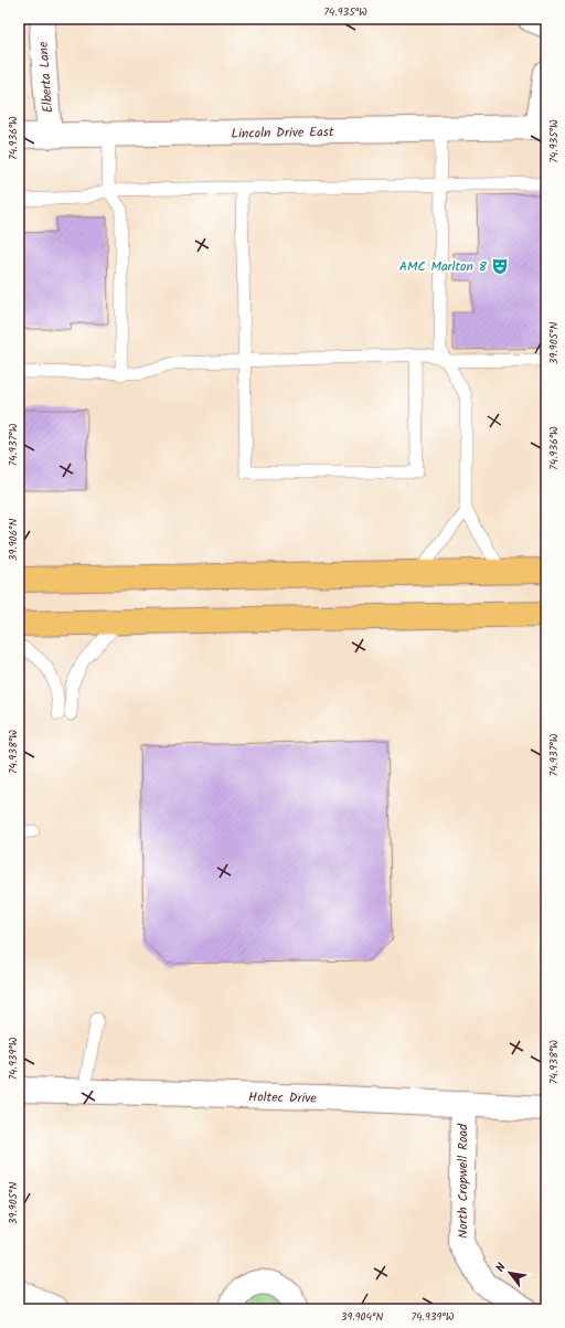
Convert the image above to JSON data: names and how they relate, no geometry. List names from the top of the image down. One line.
{"streets":{"street":["Elberta Lane","Lincoln Drive East","Holtec Drive","North Cropwell Road"]},"crossings":[["Elberta Lane","Lincoln Drive East"],["Holtec Drive","North Cropwell Road"]],"places":{"theatre":["AMC Marlton 8"]},"north":"top left","coordinates":["74.935°W","74.936°W","39.905°N","74.937°W","39.906°N","74.938°W","74.939°W","39.904°N"]}
